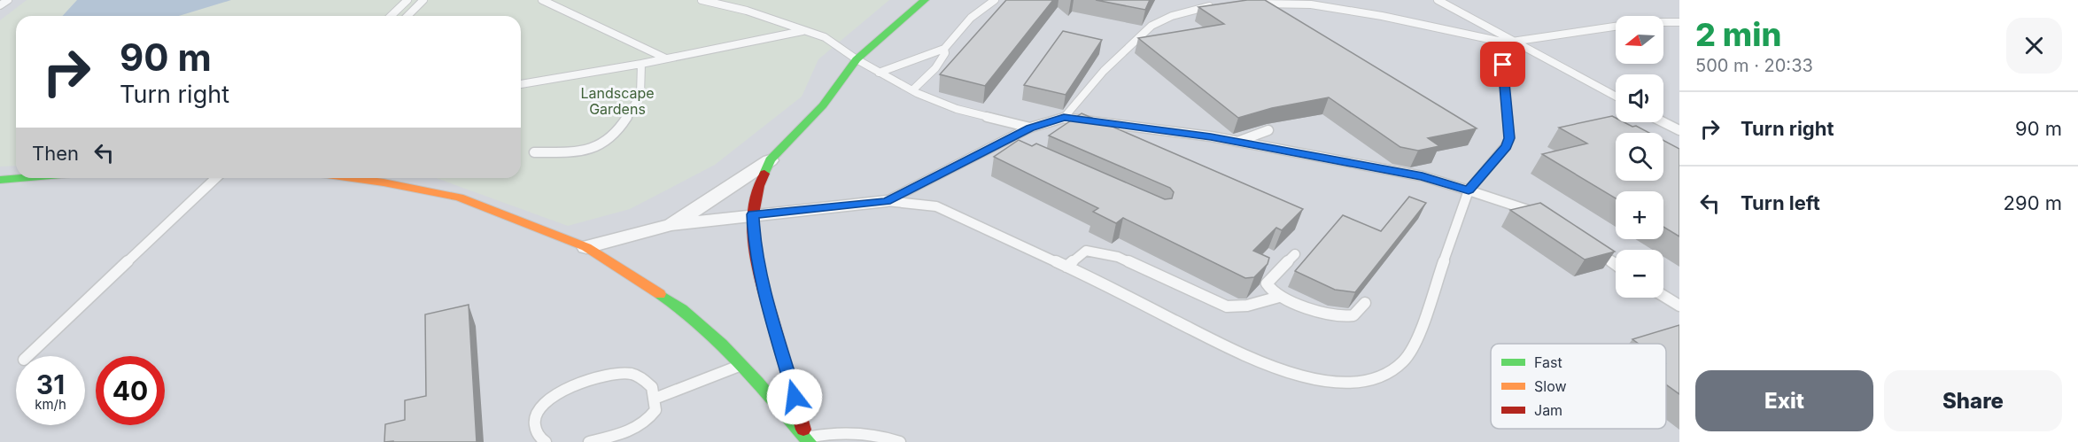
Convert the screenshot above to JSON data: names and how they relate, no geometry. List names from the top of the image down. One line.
{"parks":["Landscape Gardens"],"legend":["Fast","Slow","Jam"],"north":"left","page":{"heading":["2 min","500 m · 20:33"],"map_buttons":["+","−"],"turn":["90 m","Turn right"],"list":[{"name":"Turn right","value":"90 m"},{"name":"Turn left","value":"290 m"}],"then":"Then","speed":"31 km/h","limit":"40","buttons":["Exit","Share"]}}
